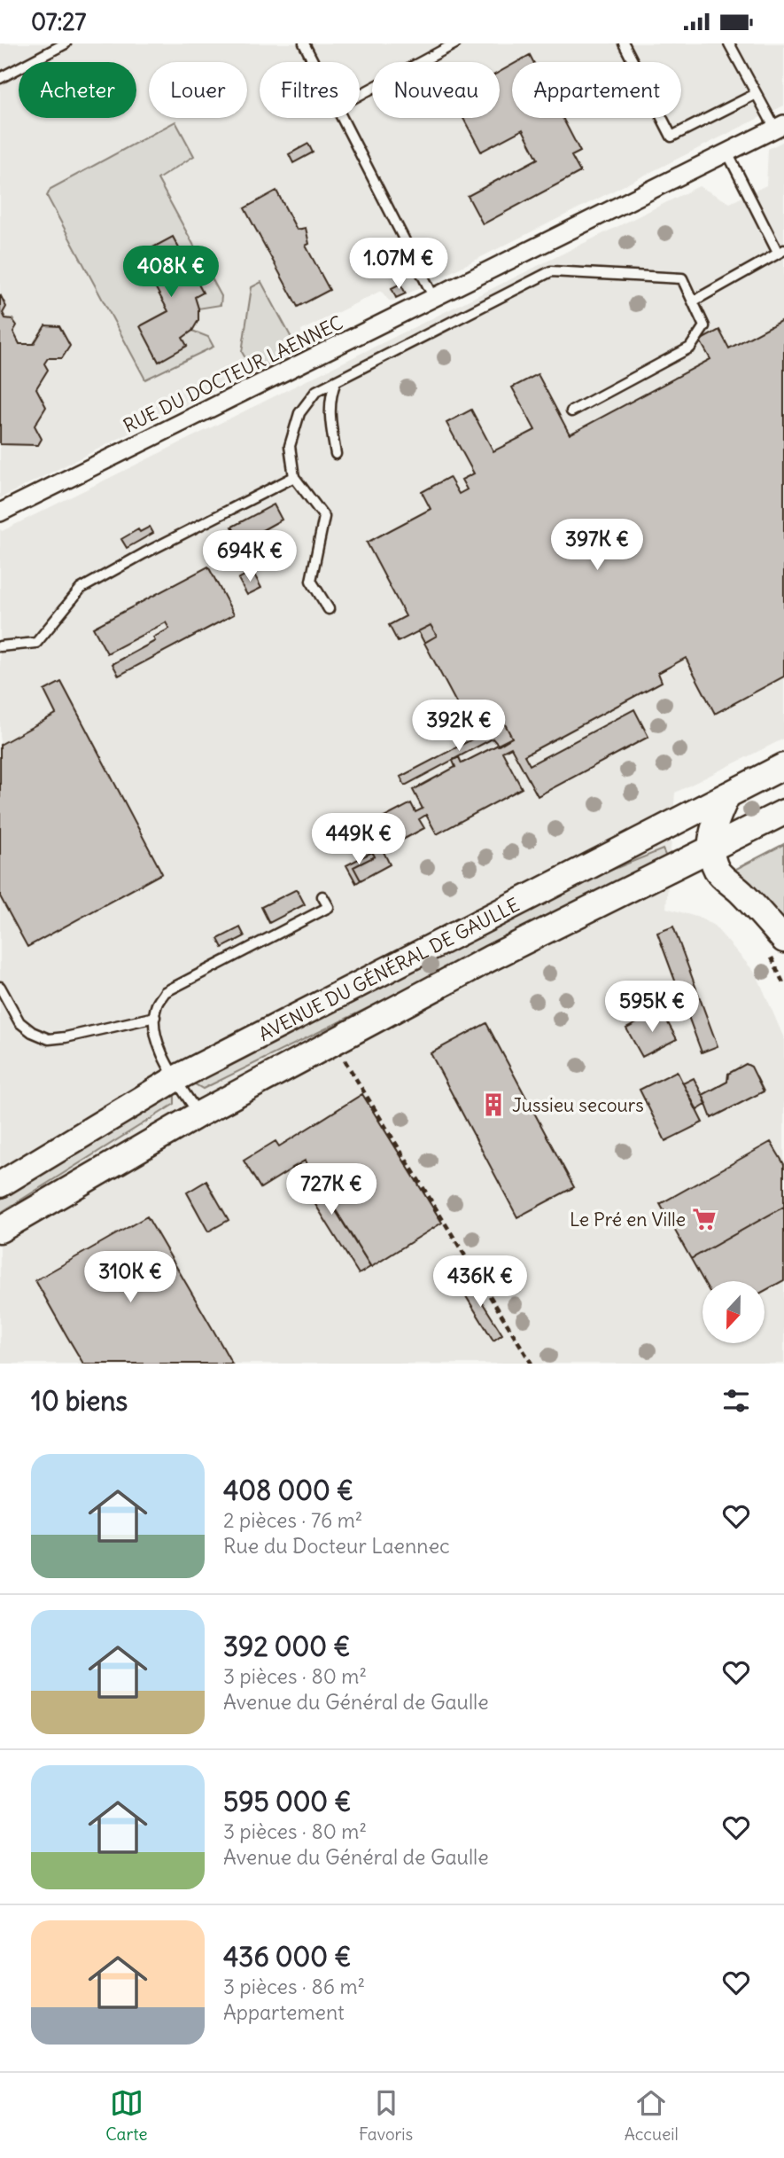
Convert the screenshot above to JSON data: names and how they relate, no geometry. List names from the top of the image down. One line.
{"streets":{"main road":["AVENUE DU GÉNÉRAL DE GAULLE"],"street":["RUE DU DOCTEUR LAENNEC"]},"places":{"building":["Jussieu secours"],"supermarket":["Le Pré en Ville"]},"north":"bottom","page":{"status":"07:27","chip":["Acheter","Louer","Filtres","Nouveau","Appartement"],"price":["1.07M €","408K €","397K €","694K €","392K €","449K €","595K €","727K €","310K €","436K €"],"heading":"10 biens","list":[{"name":"408 000 €","note":"2 pièces · 76 m² · Rue du Docteur Laennec"},{"name":"392 000 €","note":"3 pièces · 80 m² · Avenue du Général de Gaulle"},{"name":"595 000 €","note":"3 pièces · 80 m² · Avenue du Général de Gaulle"},{"name":"436 000 €","note":"3 pièces · 86 m² · Appartement"}],"tabs":["Carte","Favoris","Accueil"]}}
